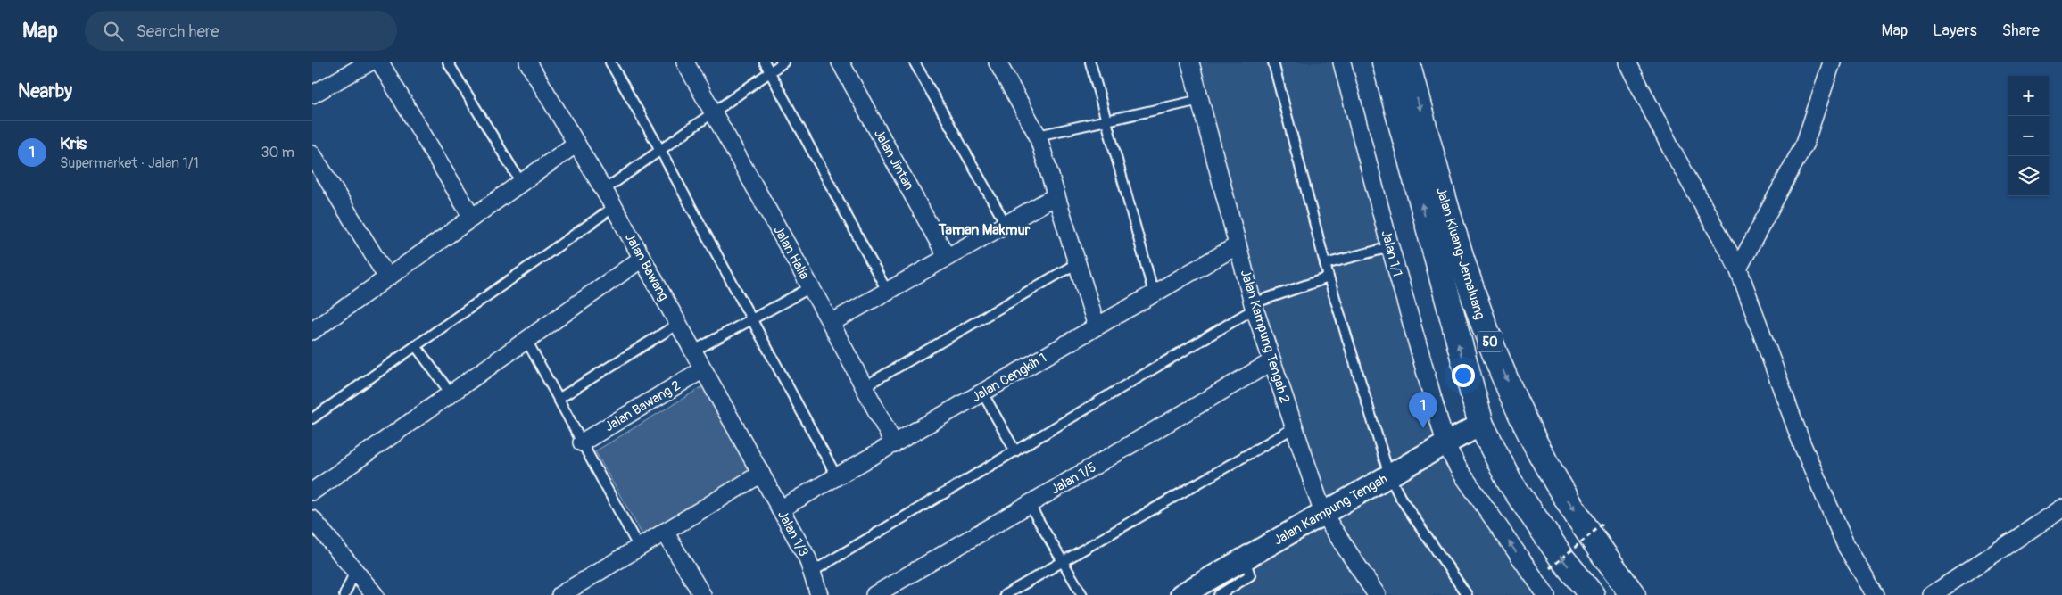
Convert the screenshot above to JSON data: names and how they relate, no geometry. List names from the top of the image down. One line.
{"streets":{"highway":["Jalan Kluang-Jemaluang","50"],"street":["Jalan Jintan","Jalan Halia","Jalan 1/1","Jalan Bawang","Jalan Kampung Tengah 2","Jalan Cengkih 1","Jalan Bawang 2","Jalan 1/5","Jalan Kampung Tengah","Jalan 1/3"]},"crossings":[["Jalan Halia","Jalan Cengkih 1"],["Jalan 1/1","Jalan Kampung Tengah"],["Jalan Kluang-Jemaluang","Jalan Kampung Tengah"],["Jalan Bawang","Jalan Bawang 2"],["Jalan Bawang","Jalan 1/3"],["Jalan Kampung Tengah 2","Jalan Cengkih 1"],["Jalan Kampung Tengah 2","Jalan 1/5"],["Jalan Kampung Tengah 2","Jalan Kampung Tengah"],["Jalan Cengkih 1","Jalan 1/3"]],"districts":["Taman Makmur"],"page":{"header":"Map","search":"Search here","nav":["Map","Layers","Share"],"heading":"Nearby","map_buttons":["+","−"],"list":[{"mark":"1","name":"Kris","note":"Supermarket · Jalan 1/1","value":"30 m"}],"pins":"1"}}
